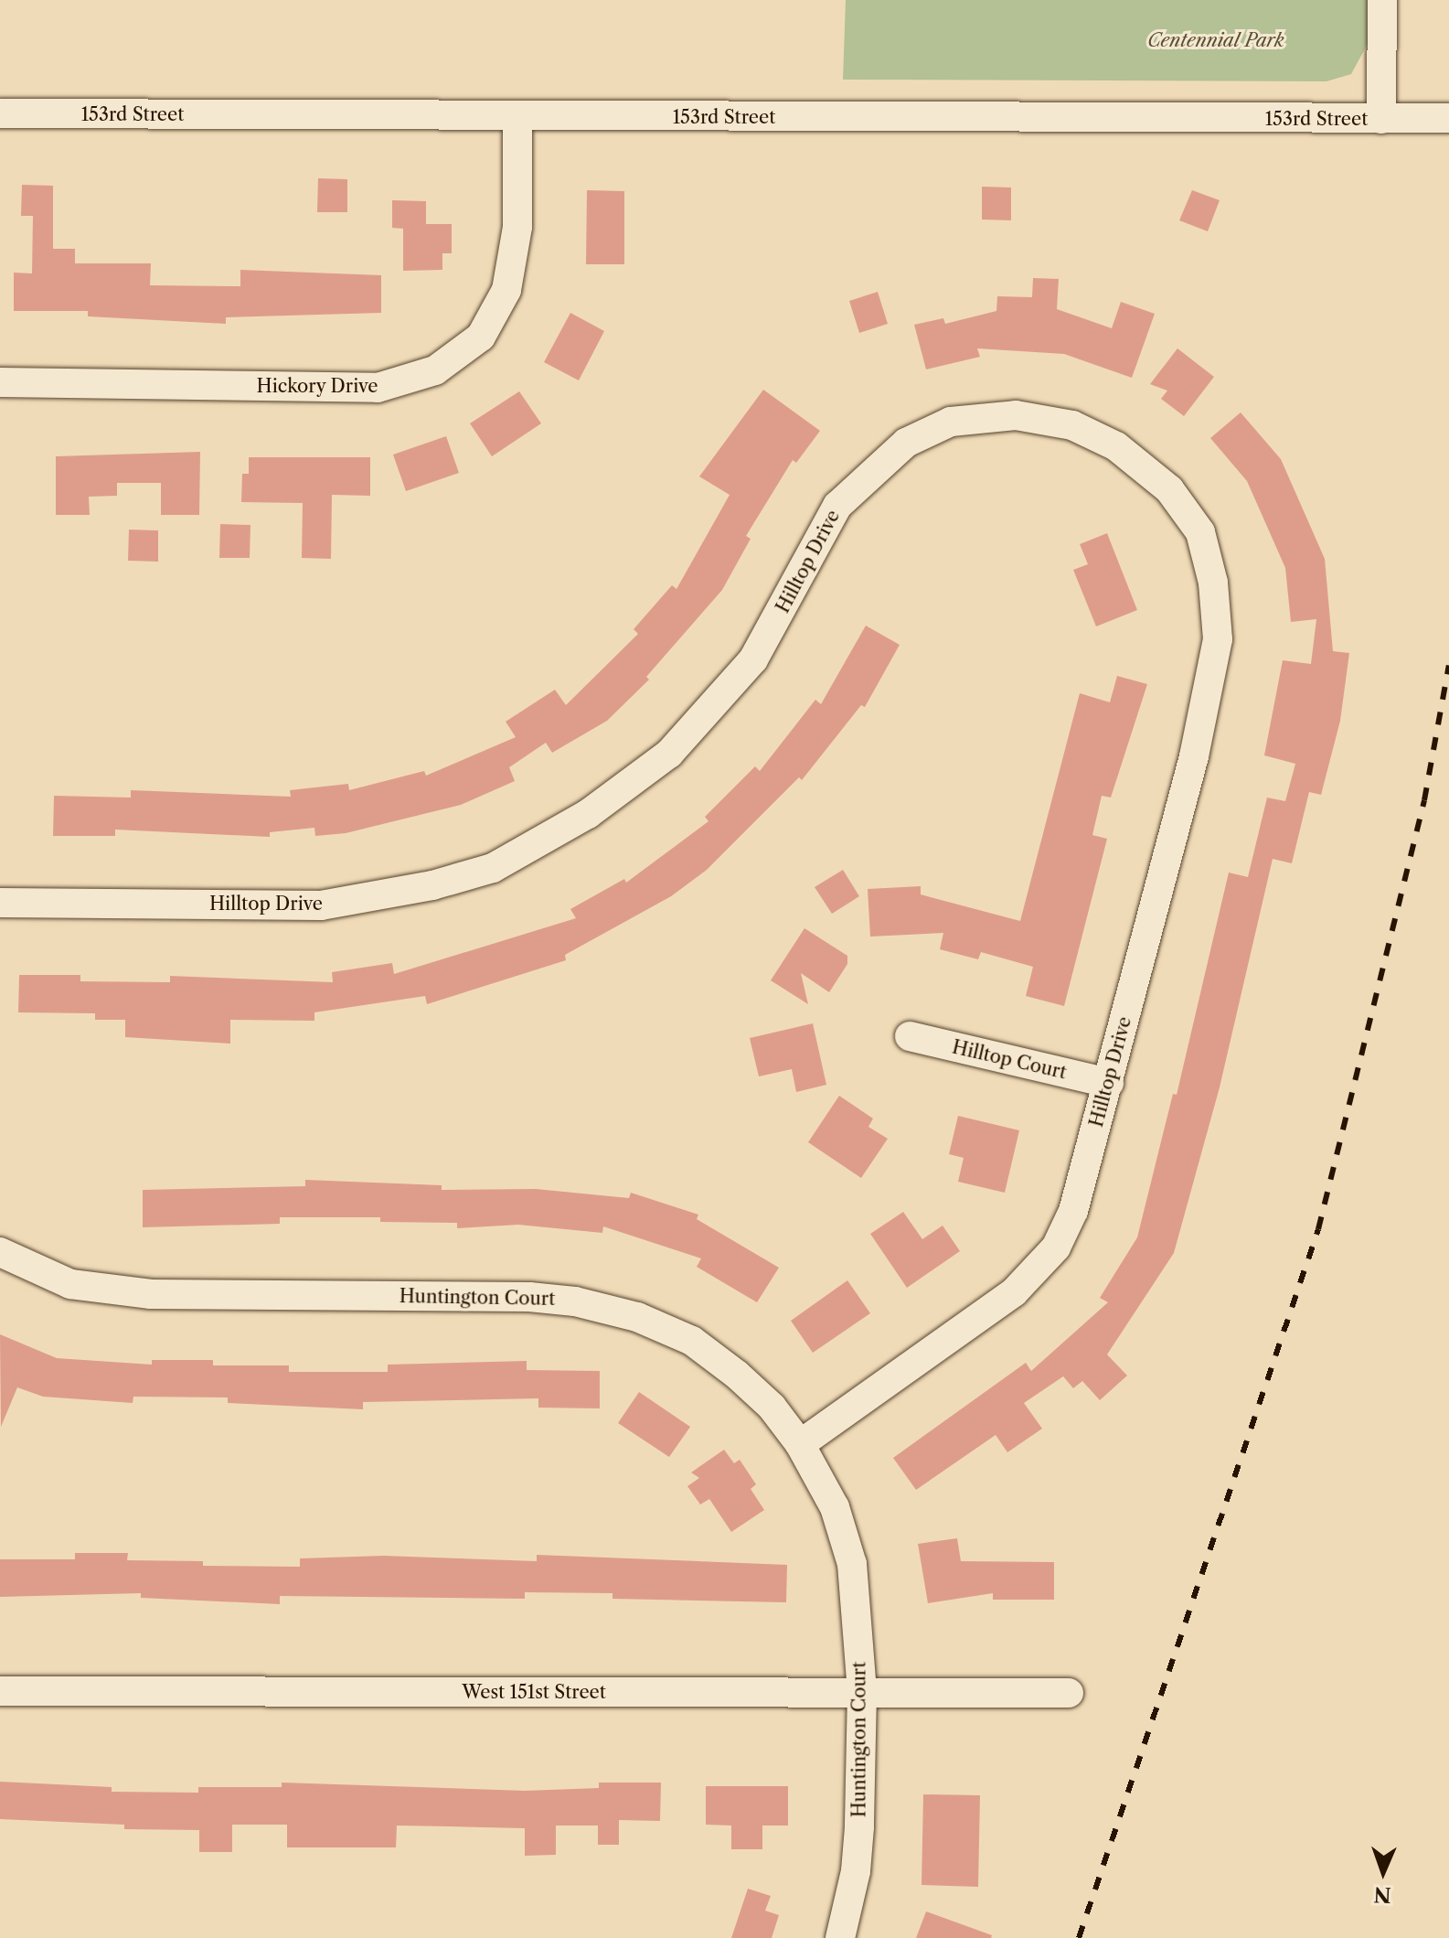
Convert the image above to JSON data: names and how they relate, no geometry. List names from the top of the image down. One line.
{"streets":{"street":["153rd Street","Hickory Drive","Hilltop Drive","Hilltop Court","Huntington Court","West 151st Street"]},"crossings":[["153rd Street","Hickory Drive"],["Hilltop Drive","Hilltop Court"],["Hilltop Drive","Huntington Court"],["Huntington Court","West 151st Street"]],"parks":["Centennial Park"],"north":"bottom"}
